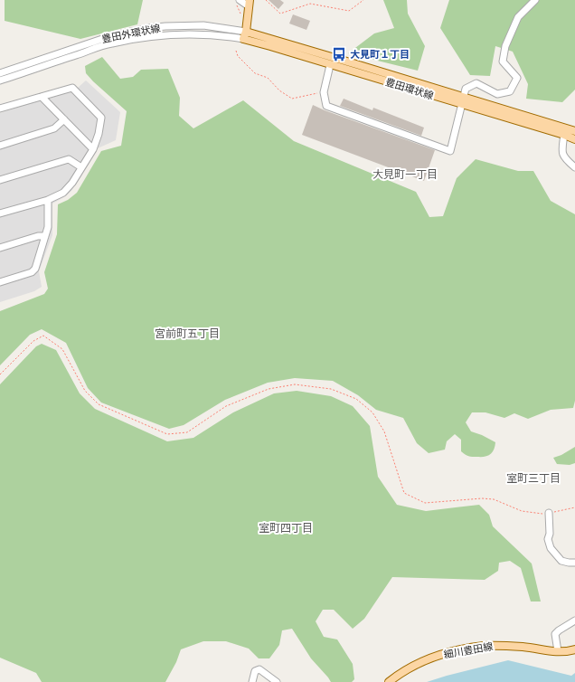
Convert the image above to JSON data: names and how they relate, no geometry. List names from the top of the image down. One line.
{"streets":{"main road":["豊田環状線","細川豊田線"],"street":["豊田外環状線"]},"crossings":[["豊田外環状線","豊田環状線"]],"districts":["大見町一丁目","宮前町五丁目","室町三丁目","室町四丁目"],"places":{"bus stop":["大見町１丁目"]}}
